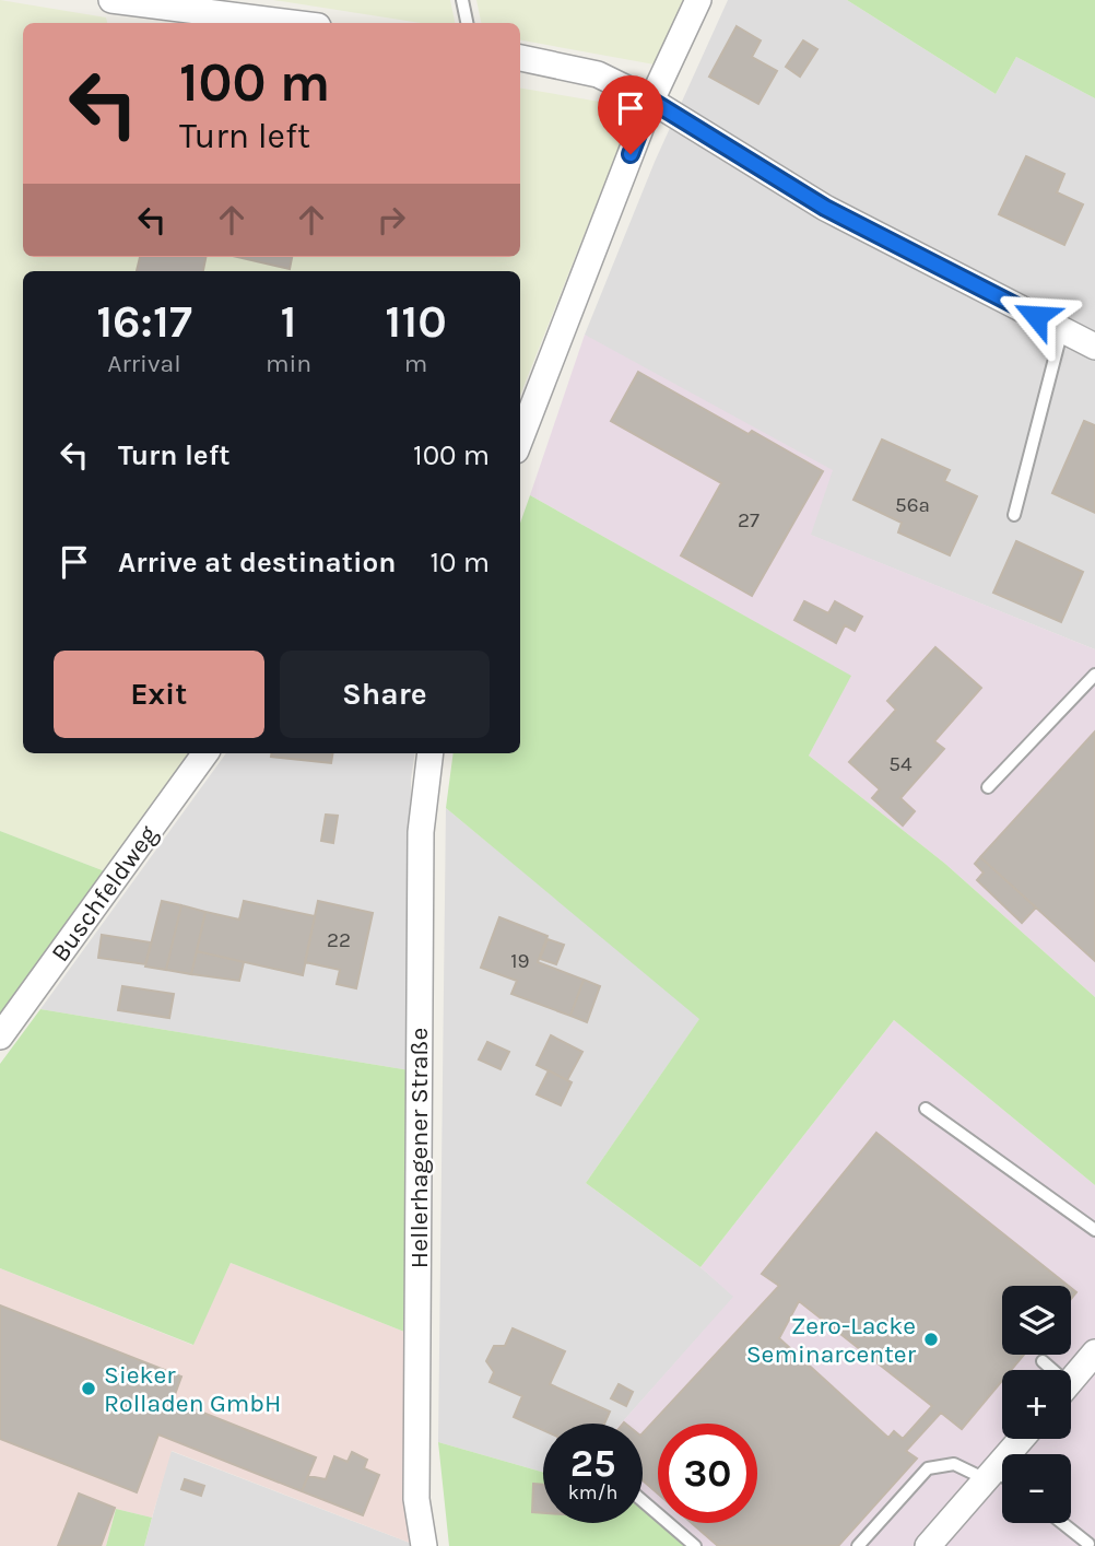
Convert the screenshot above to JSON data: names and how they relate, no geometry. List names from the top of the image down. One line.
{"streets":{"street":["Buschfeldweg","Hellerhagener Straße"]},"places":["Zero-Lacke Seminarcenter","Sieker Rolladen GmbH"],"house_numbers":["56a","27","54","22","19"],"page":{"turn":["100 m","Turn left"],"eta":["16:17","Arrival","1","min","110","m"],"list":[{"name":"Turn left","value":"100 m"},{"name":"Arrive at destination","value":"10 m"}],"buttons":["Exit","Share"],"map_buttons":["+","−"],"speed":"25 km/h","limit":"30"}}
